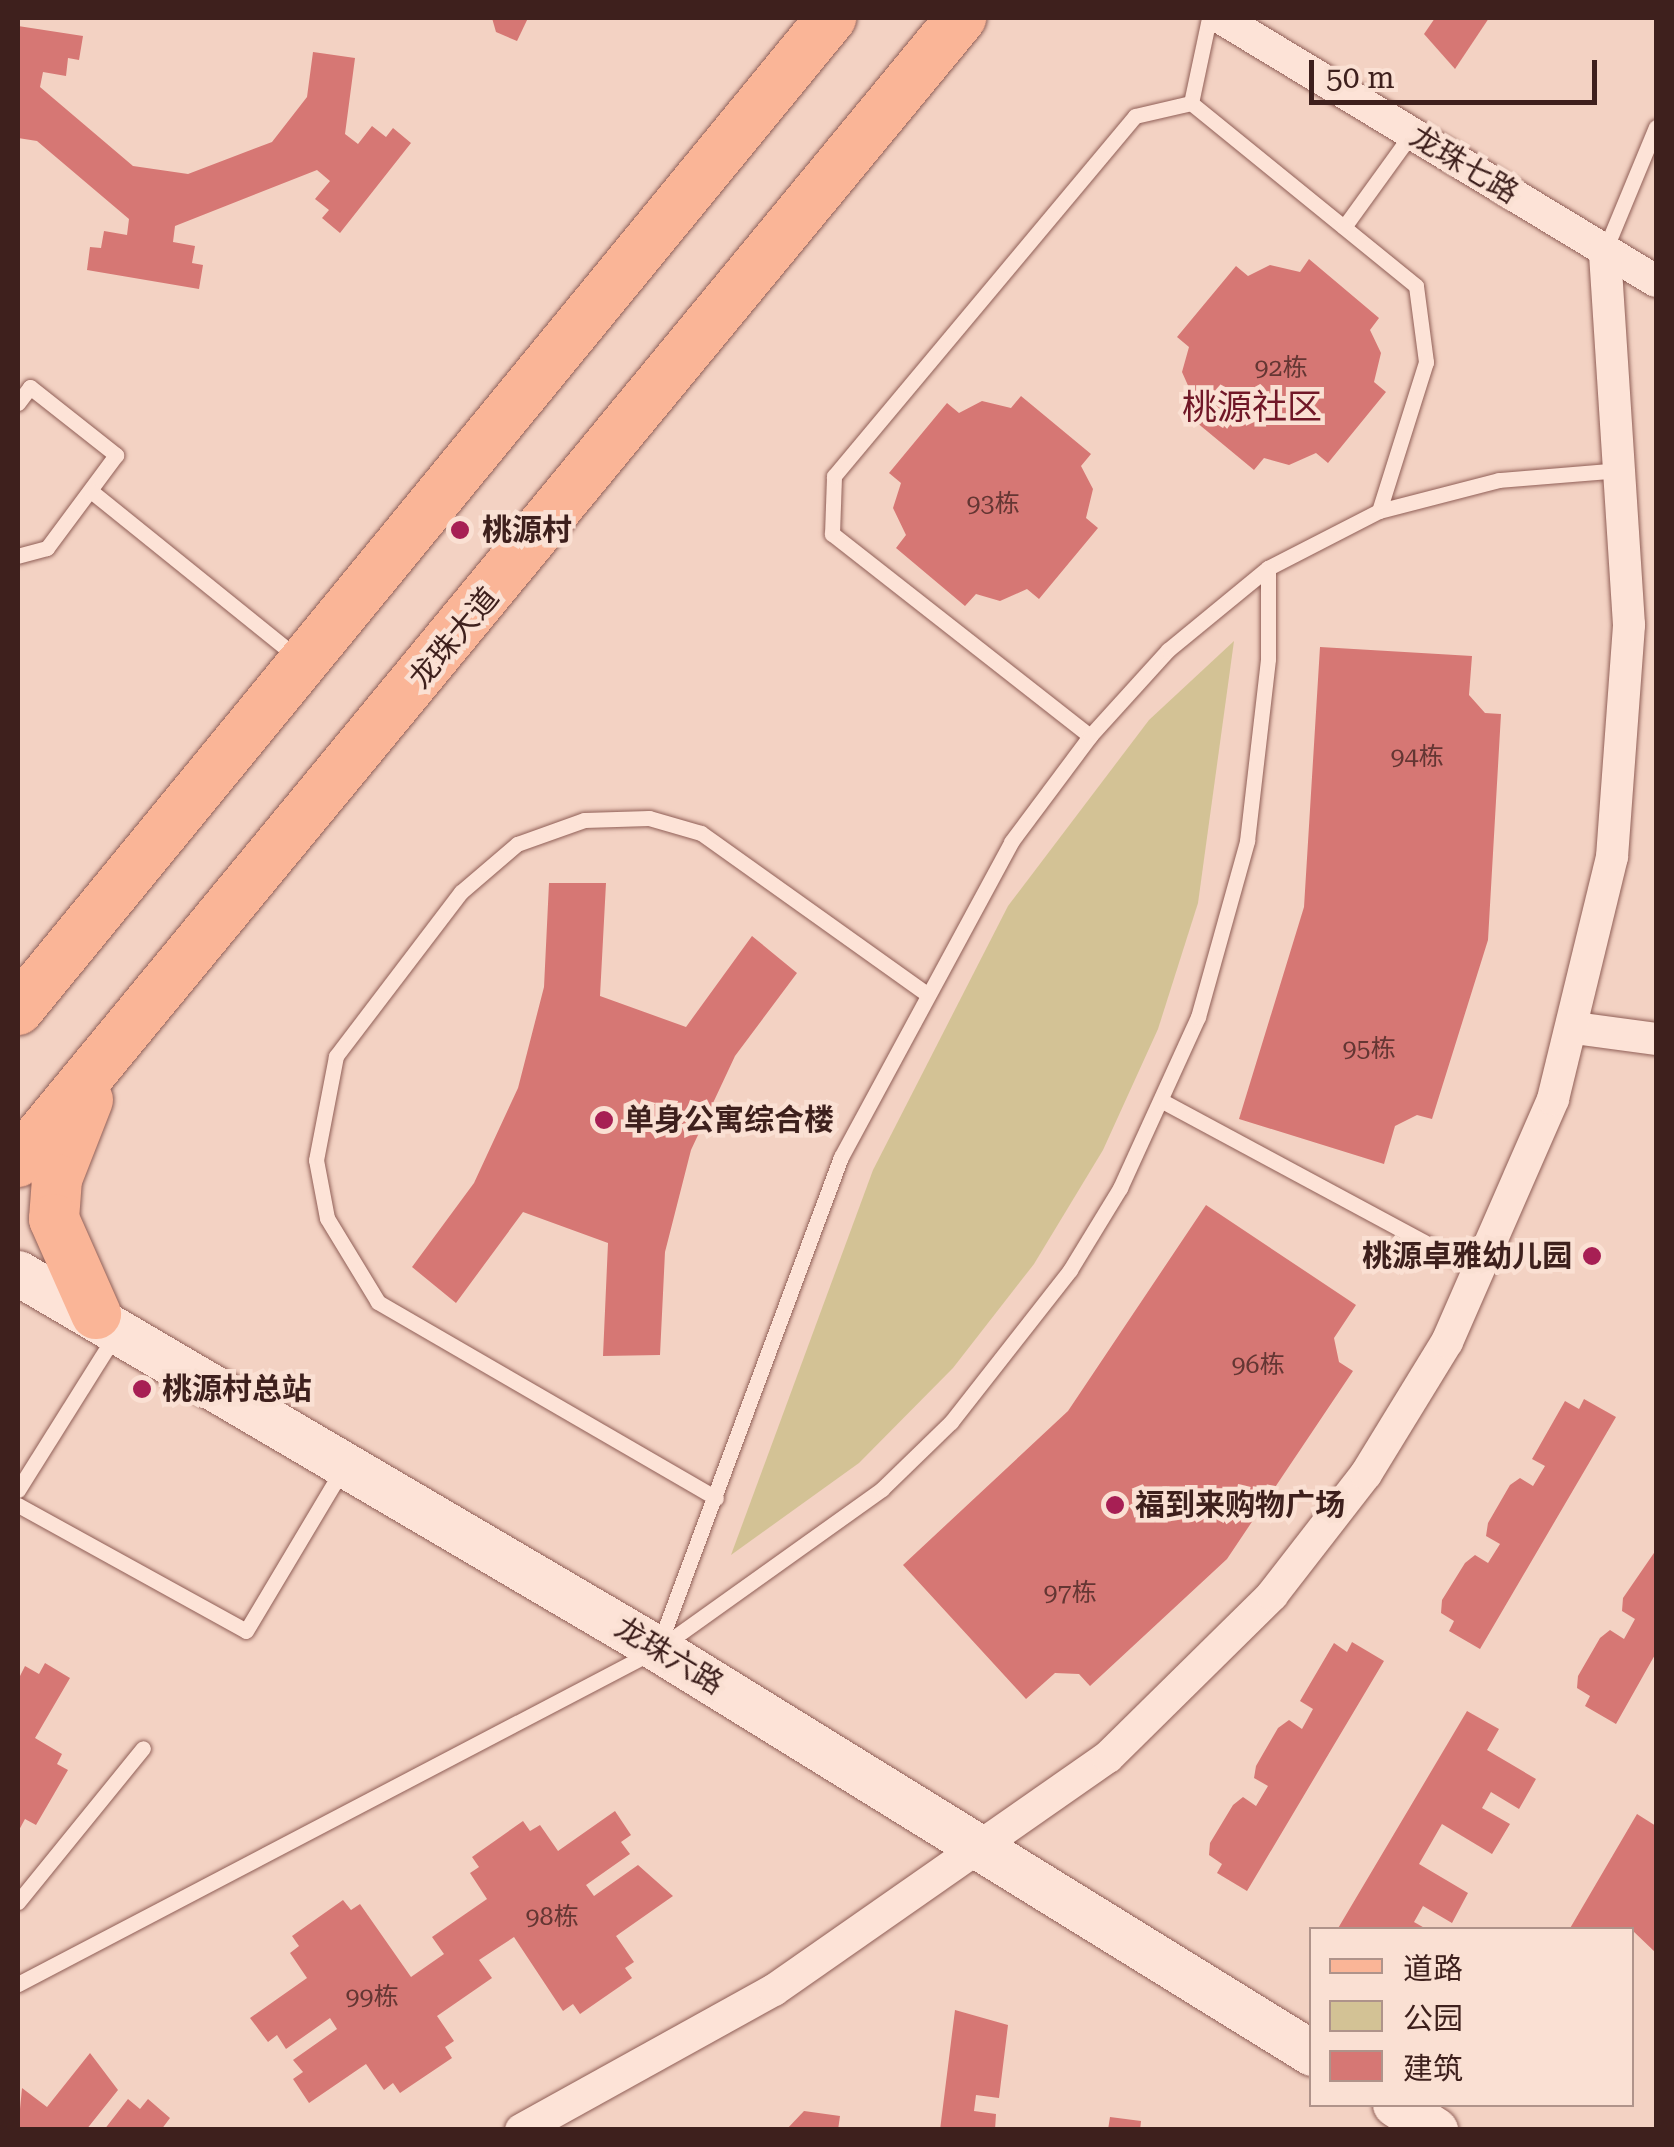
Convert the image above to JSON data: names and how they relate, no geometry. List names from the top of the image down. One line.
{"streets":{"main road":["龙珠大道"],"street":["龙珠七路","龙珠六路"]},"districts":["桃源社区"],"places":["桃源村","单身公寓综合楼","桃源卓雅幼儿园","桃源村总站","福到来购物广场"],"house_numbers":["92栋","93栋","94栋","95栋","96栋","97栋","98栋","99栋"],"legend":["道路","公园","建筑"],"scale_bar":"50 m"}
